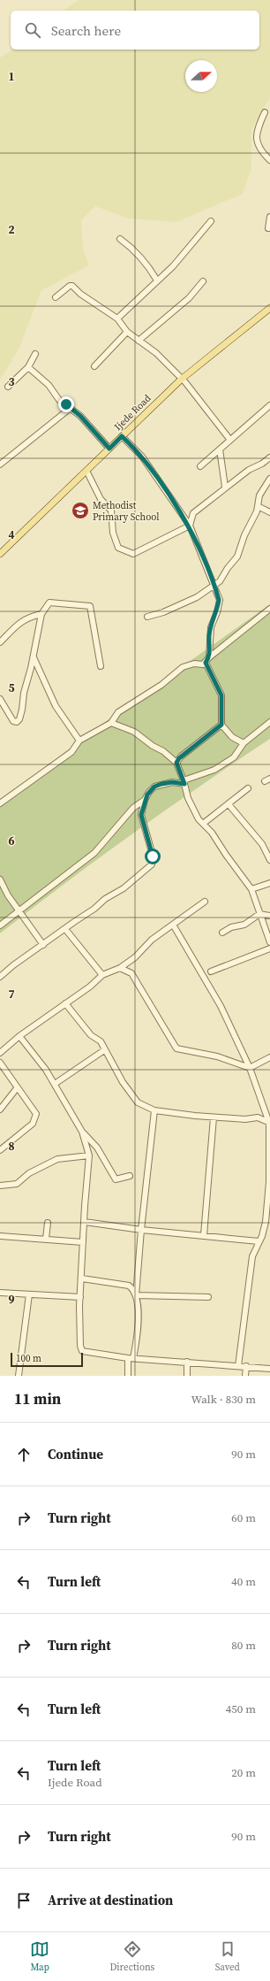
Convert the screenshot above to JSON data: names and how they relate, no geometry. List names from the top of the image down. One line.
{"streets":{"main road":["Ijede Road"]},"places":{"school or university":["Methodist Primary School"]},"scale_bar":"100 m","north":"right","page":{"search":"Search here","scale":"100 m","heading":["11 min","Walk · 830 m"],"list":[["Continue","90 m"],["Turn right","60 m"],["Turn left","40 m"],["Turn right","80 m"],["Turn left","450 m"],["Turn left","Ijede Road","20 m"],["Turn right","90 m"],"Arrive at destination"],"nav":["Map","Directions","Saved"]},"grid":{"rows":["1","2","3","4","5","6","7","8","9"]}}
